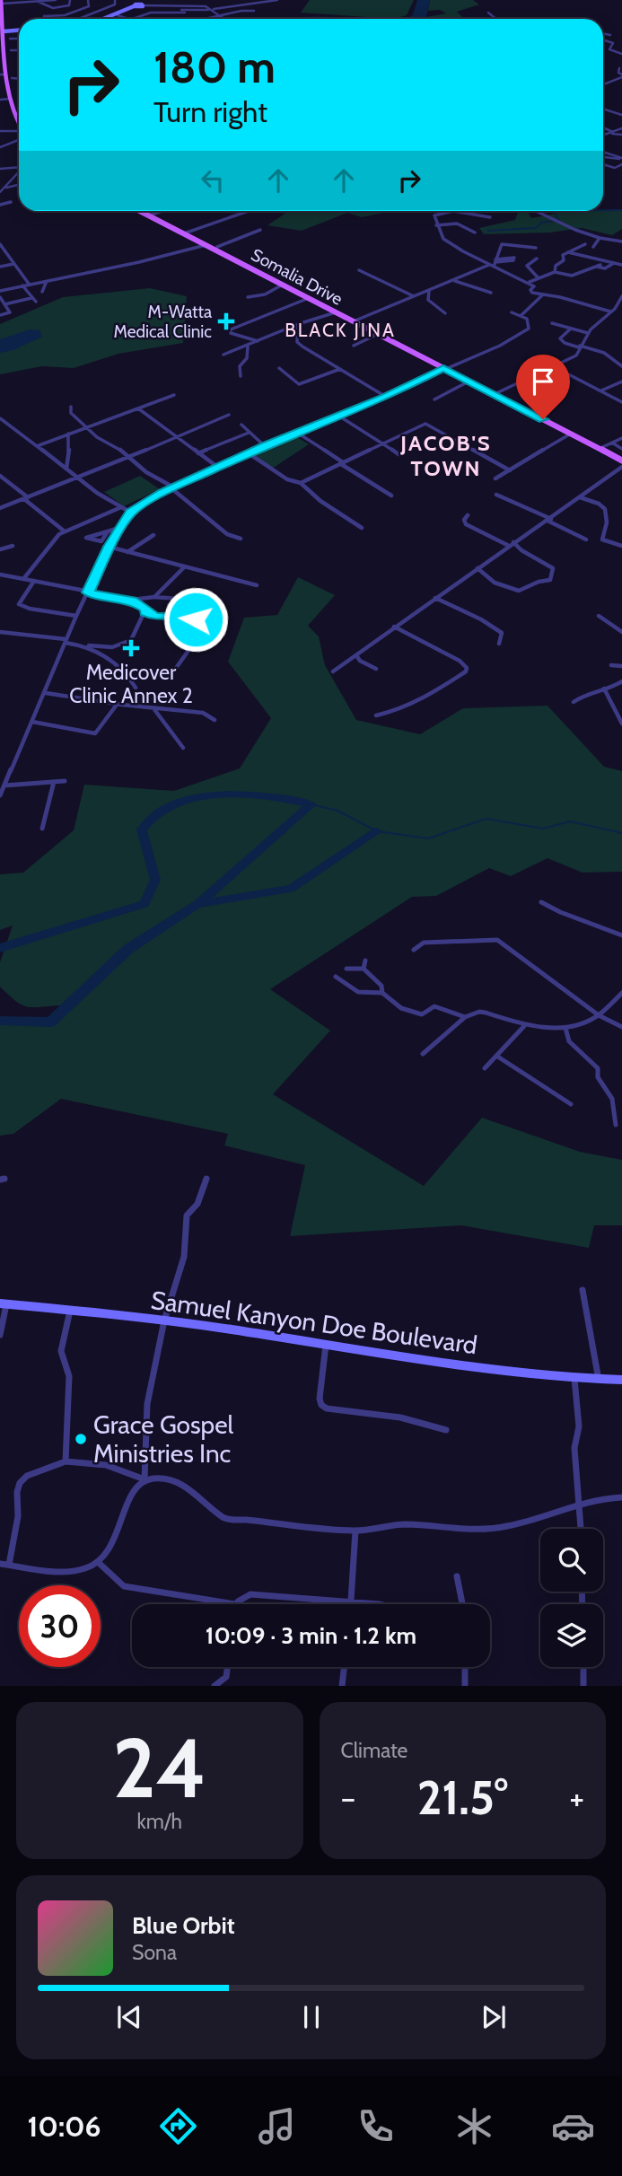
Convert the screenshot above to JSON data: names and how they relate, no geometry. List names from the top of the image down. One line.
{"streets":{"main road":["Somalia Drive"],"street":["Samuel Kanyon Doe Boulevard"]},"districts":["BLACK JINA","JACOB'S TOWN"],"places":{"health":["M-Watta Medical Clinic","Medicover Clinic Annex 2"],"other":["Grace Gospel Ministries Inc"]},"page":{"turn":["180 m","Turn right"],"limit":"30","trip":"10:09 · 3 min · 1.2 km","tile":[["24","km/h"],"Climate"],"heat":["−","21.5°","+"],"song":["Blue Orbit","Sona"],"tabs":"10:06"}}
